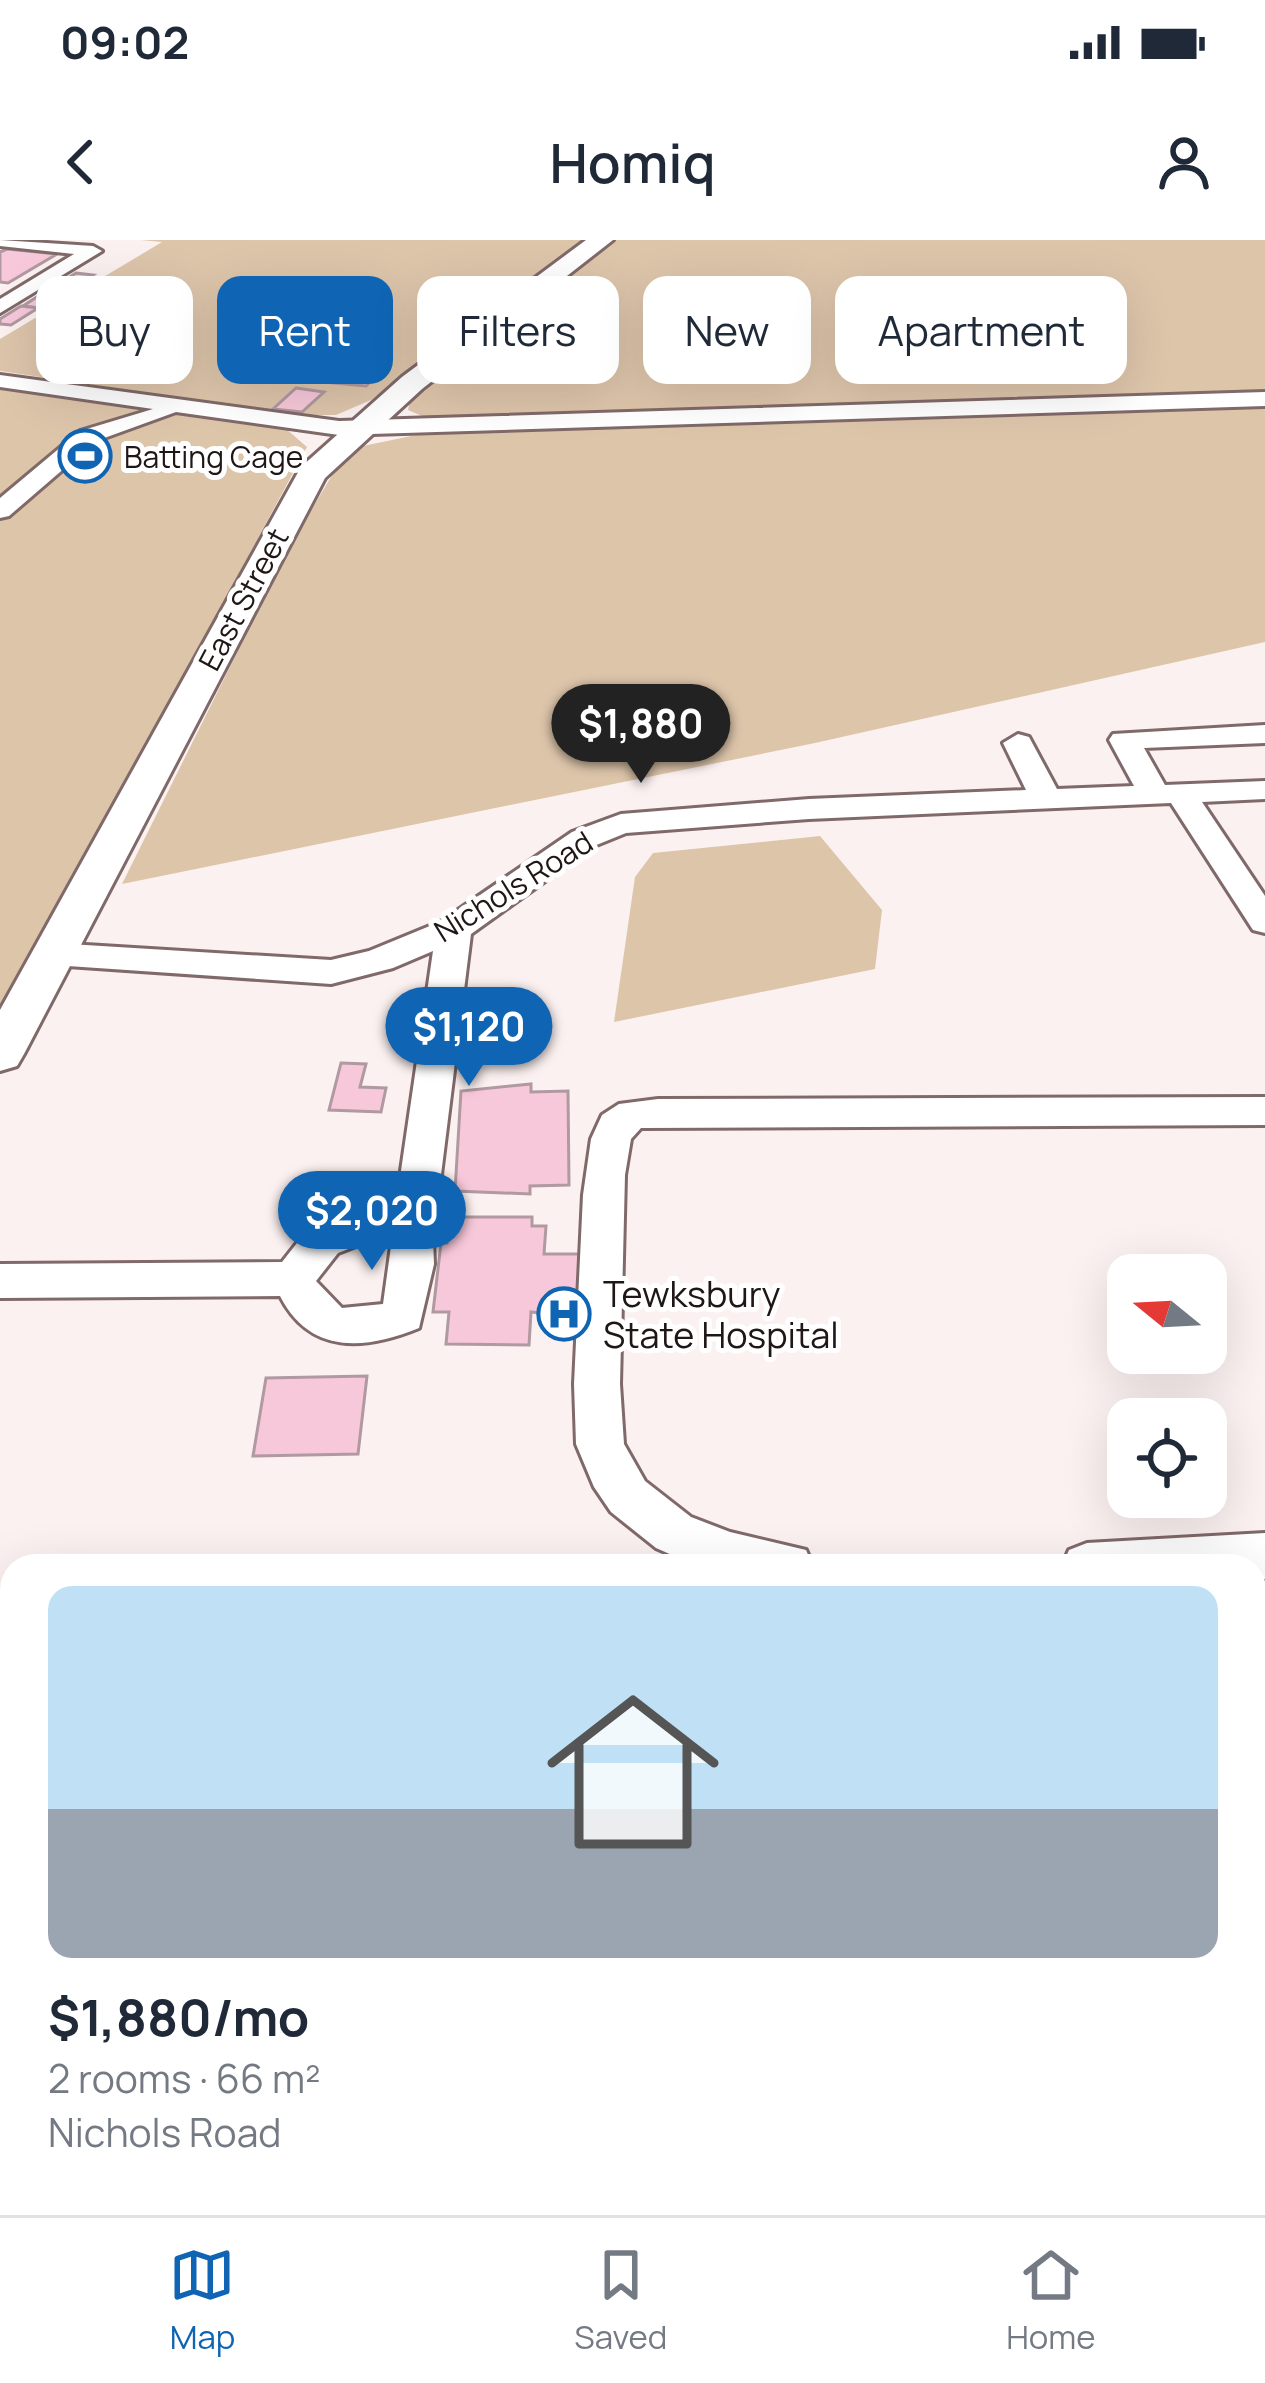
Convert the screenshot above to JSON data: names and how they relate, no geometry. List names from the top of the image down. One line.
{"streets":{"main road":["East Street"],"street":["Nichols Road"]},"crossings":[["East Street","Nichols Road"]],"places":{"sports":["Batting Cage"],"hospital":["Tewksbury State Hospital"]},"north":"left","page":{"status":"09:02","header":"Homiq","chip":["Buy","Rent","Filters","New","Apartment"],"price":["$1,880","$1,120","$2,020"],"list":[{"name":"$1,880/mo","note":"2 rooms · 66 m² · Nichols Road"}],"tabs":["Map","Saved","Home"]}}
